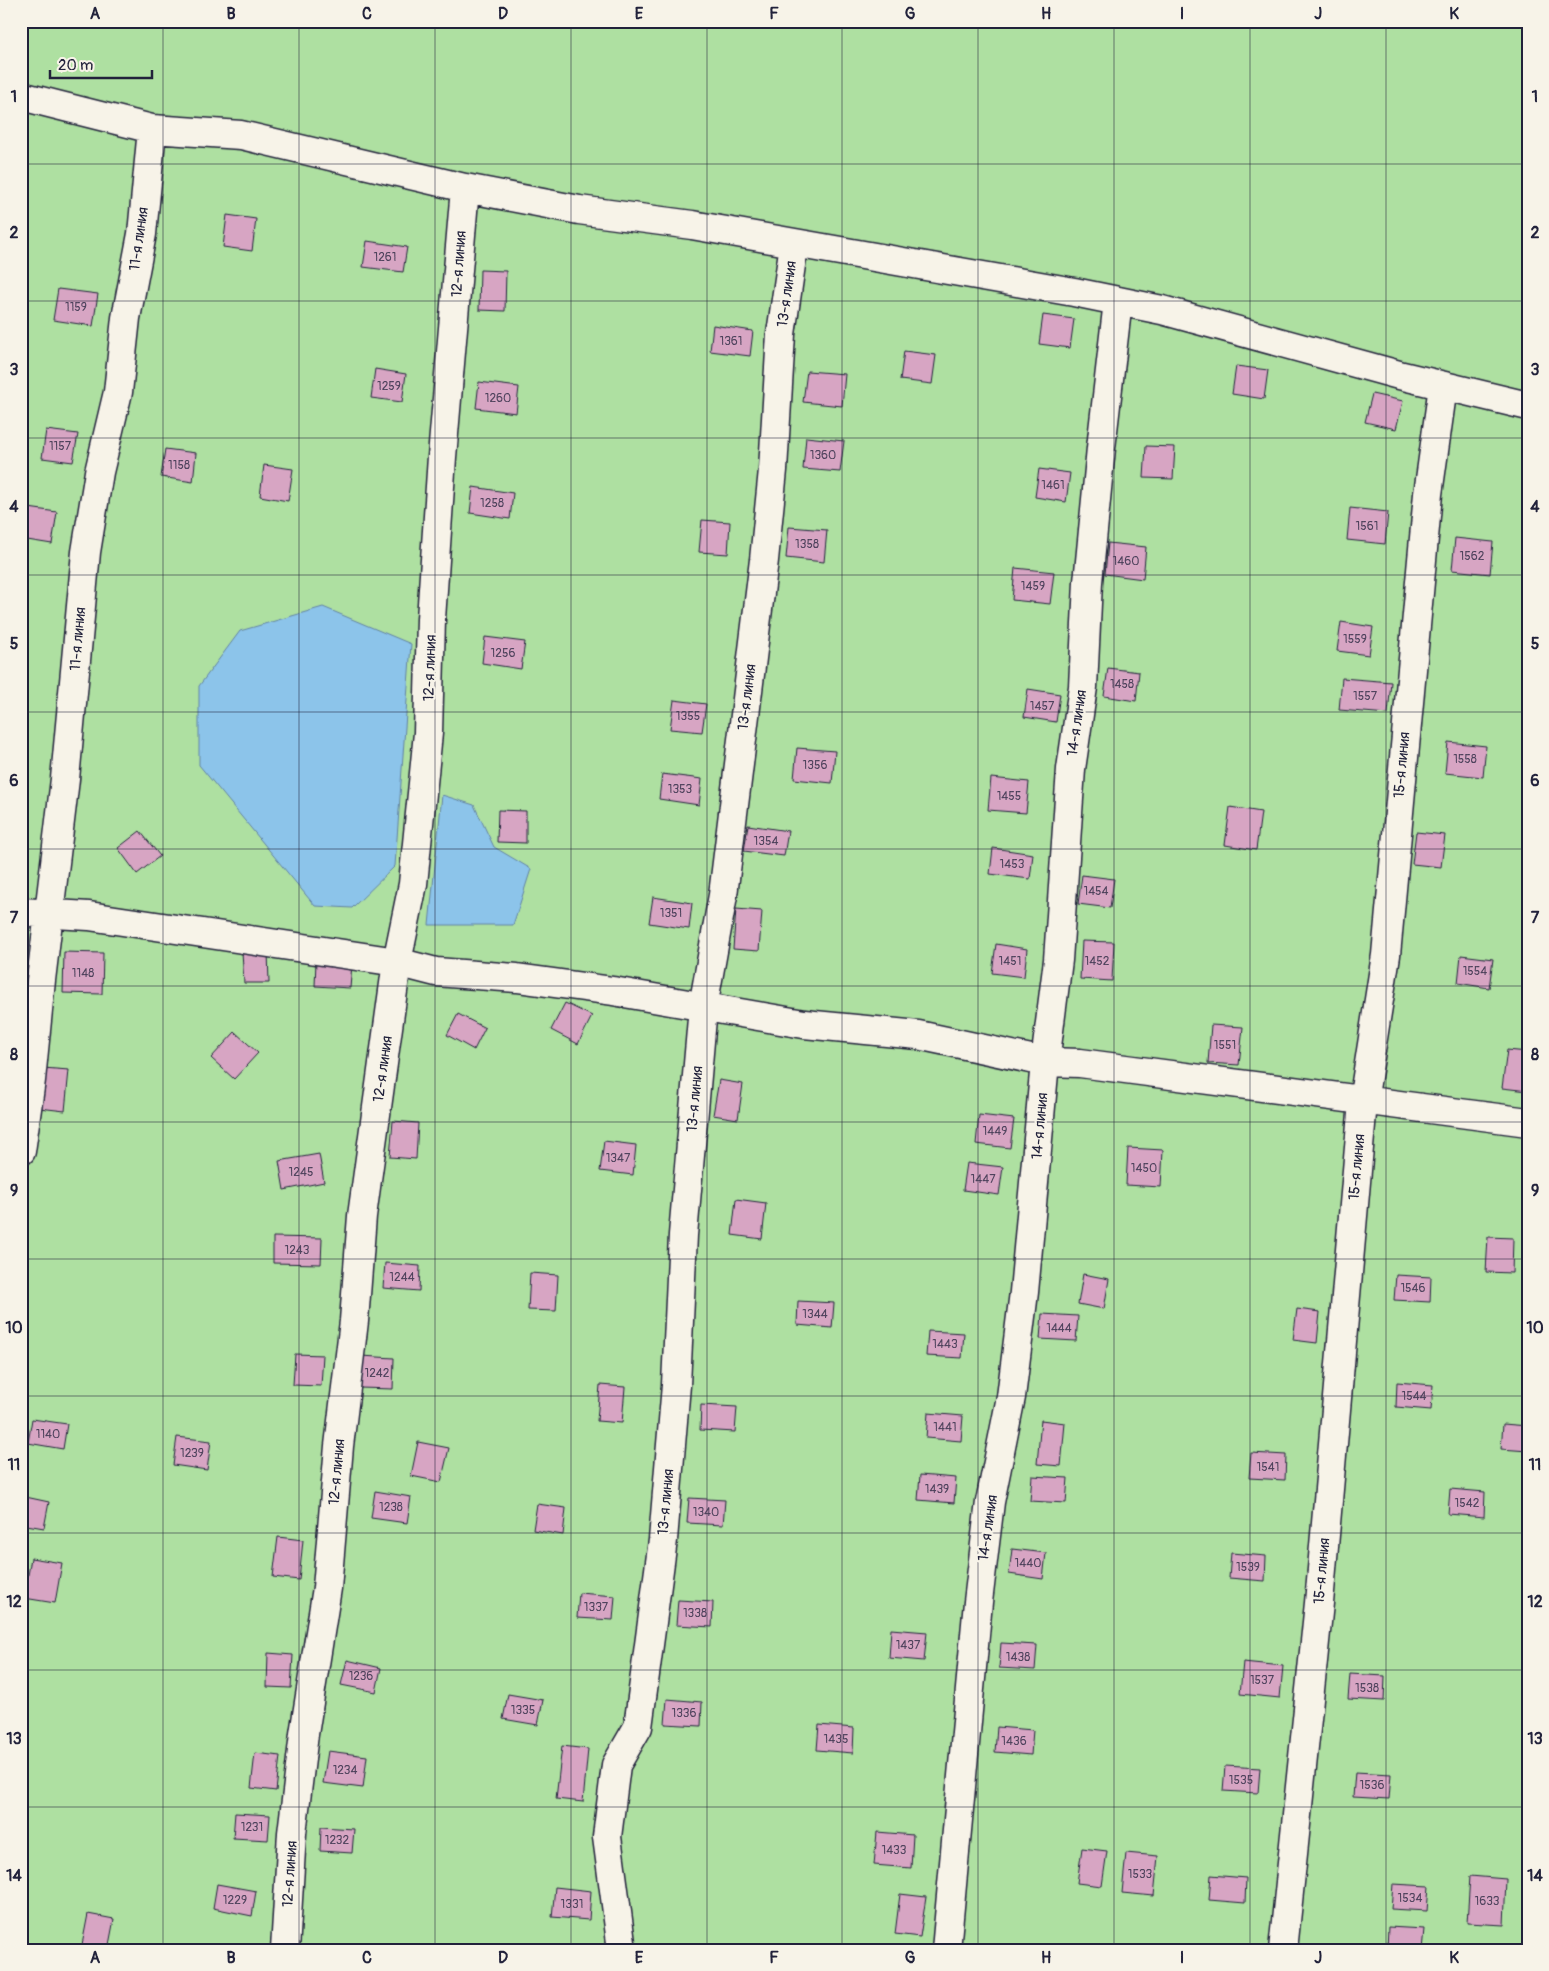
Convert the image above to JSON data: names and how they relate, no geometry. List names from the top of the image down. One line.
{"streets":{"street":["11-я линия","12-я линия","13-я линия","14-я линия","15-я линия"]},"house_numbers":["1261","1159","1361","1259","1260","1157","1360","1158","1461","1258","1561","1358","1562","1460","1459","1559","1256","1458","1557","1457","1355","1558","1356","1353","1455","1354","1453","1454","1351","1451","1452","1554","1148","1551","1449","1347","1450","1245","1447","1243","1244","1546","1344","1444","1443","1242","1544","1441","1140","1239","1541","1439","1542","1238","1340","1440","1539","1337","1338","1437","1438","1236","1537","1538","1335","1336","1435","1436","1234","1535","1536","1231","1232","1433","1533","1534","1229","1633","1331"],"scale_bar":"20 m","grid":{"columns":["A","B","C","D","E","F","G","H","I","J","K"],"rows":["1","2","3","4","5","6","7","8","9","10","11","12","13","14"]}}
